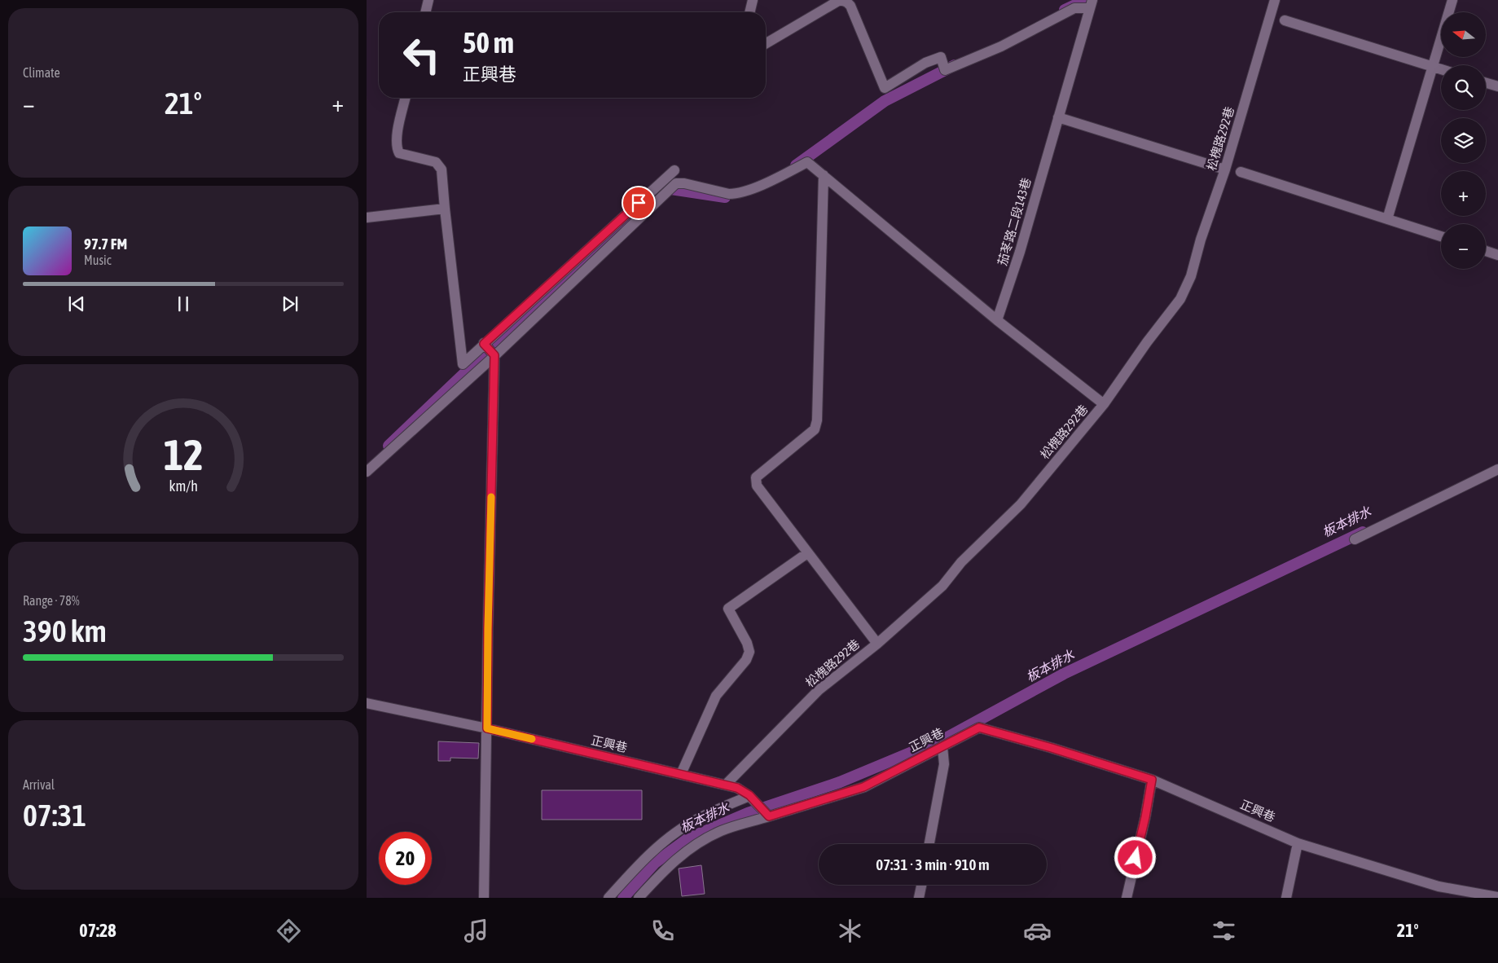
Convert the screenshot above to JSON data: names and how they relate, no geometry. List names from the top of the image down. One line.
{"streets":{"lane":["松槐路292巷","茄苳路二段143巷","正興巷"]},"crossings":[["松槐路292巷","正興巷"]],"water":["板本排水"],"north":"left","page":{"tile":["Climate",["Range · 78%","390 km"],["Arrival","07:31"]],"map_buttons":["+","−"],"turn":["50 m","正興巷"],"heat":["−","21°","+"],"song":["97.7 FM","Music"],"limit":"20","trip":"07:31 · 3 min · 910 m","tabs":["07:28","21°"],"gauge":["12","km/h"]}}
